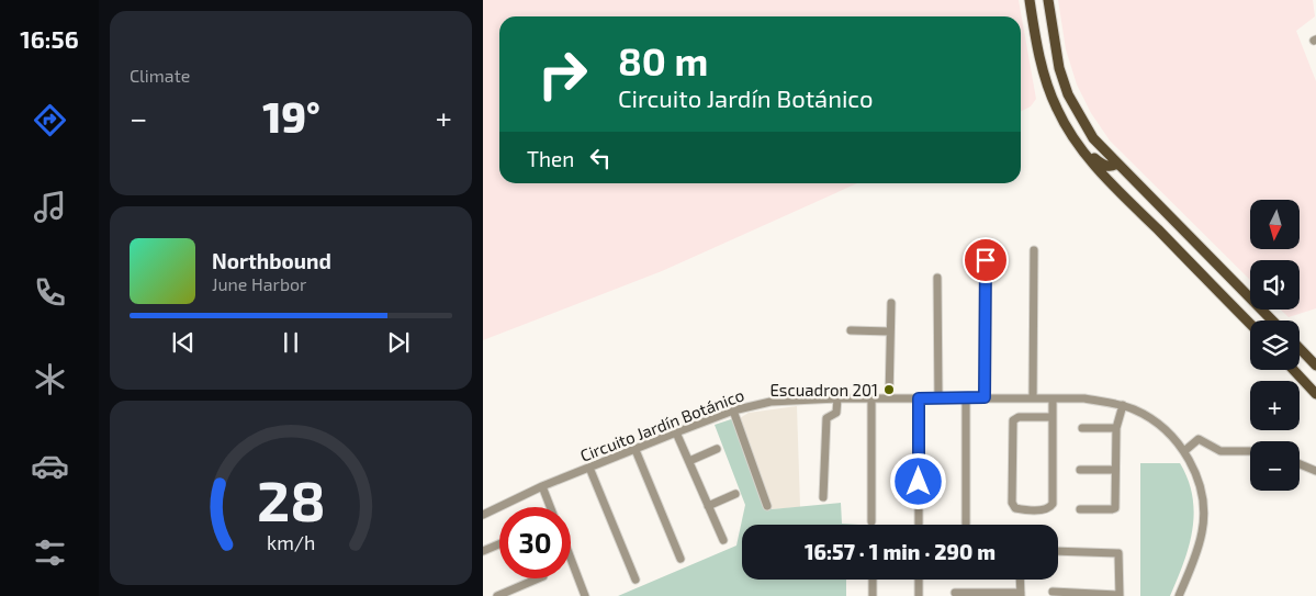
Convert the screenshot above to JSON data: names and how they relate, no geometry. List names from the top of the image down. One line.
{"streets":{"street":["Circuito Jardín Botánico"]},"places":["Escuadron 201"],"north":"bottom","page":{"tabs":"16:56","tile":"Climate","turn":["80 m","Circuito Jardín Botánico"],"heat":["−","19°","+"],"then":"Then","map_buttons":["+","−"],"song":["Northbound","June Harbor"],"limit":"30","trip":"16:57 · 1 min · 290 m","gauge":["28","km/h"]}}
